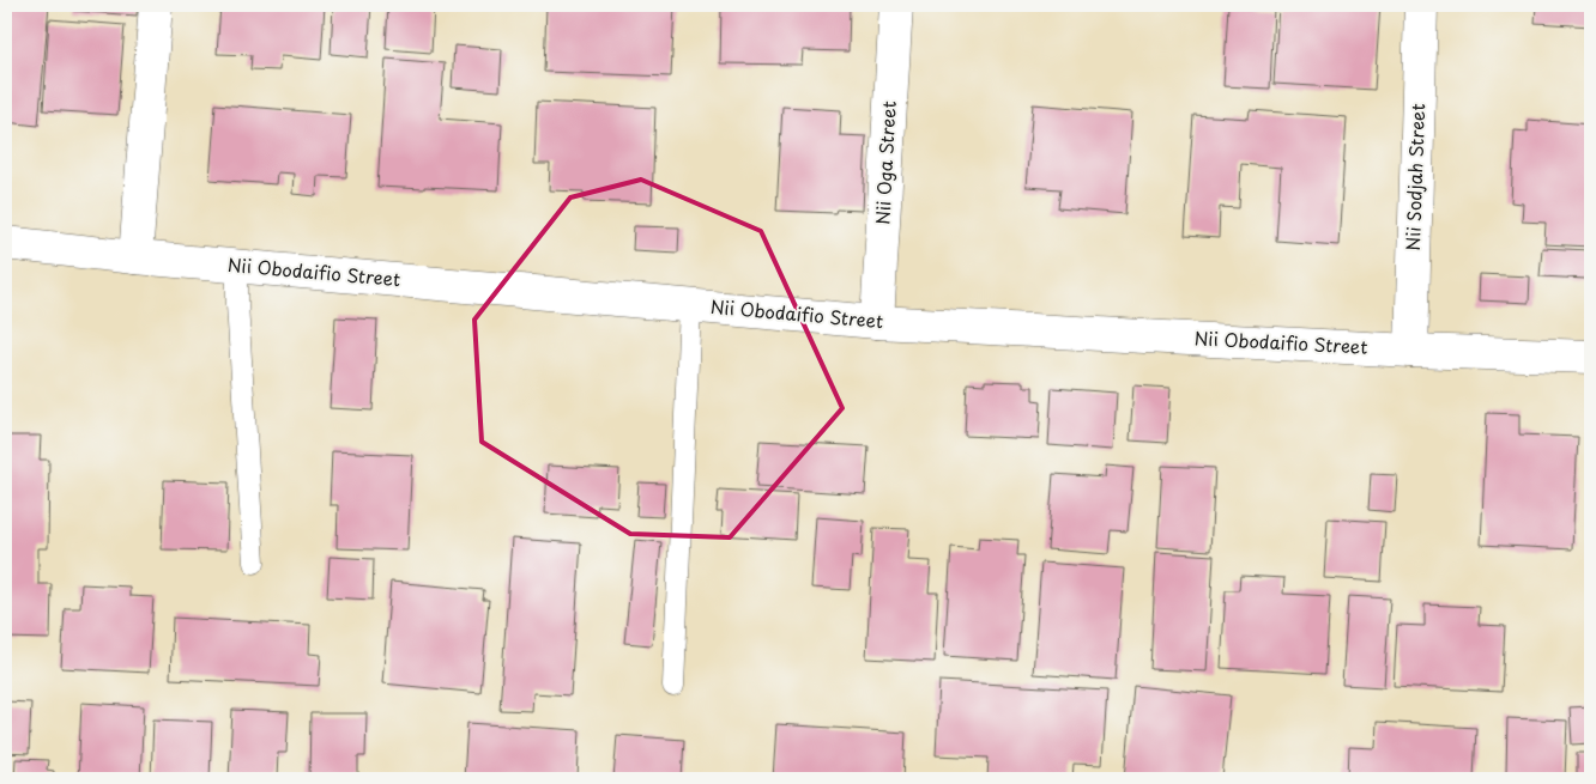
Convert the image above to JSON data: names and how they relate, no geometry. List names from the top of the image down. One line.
{"streets":{"street":["Nii Oga Street","Nii Sodjah Street","Nii Obodaifio Street"]},"crossings":[["Nii Oga Street","Nii Obodaifio Street"],["Nii Sodjah Street","Nii Obodaifio Street"]]}
